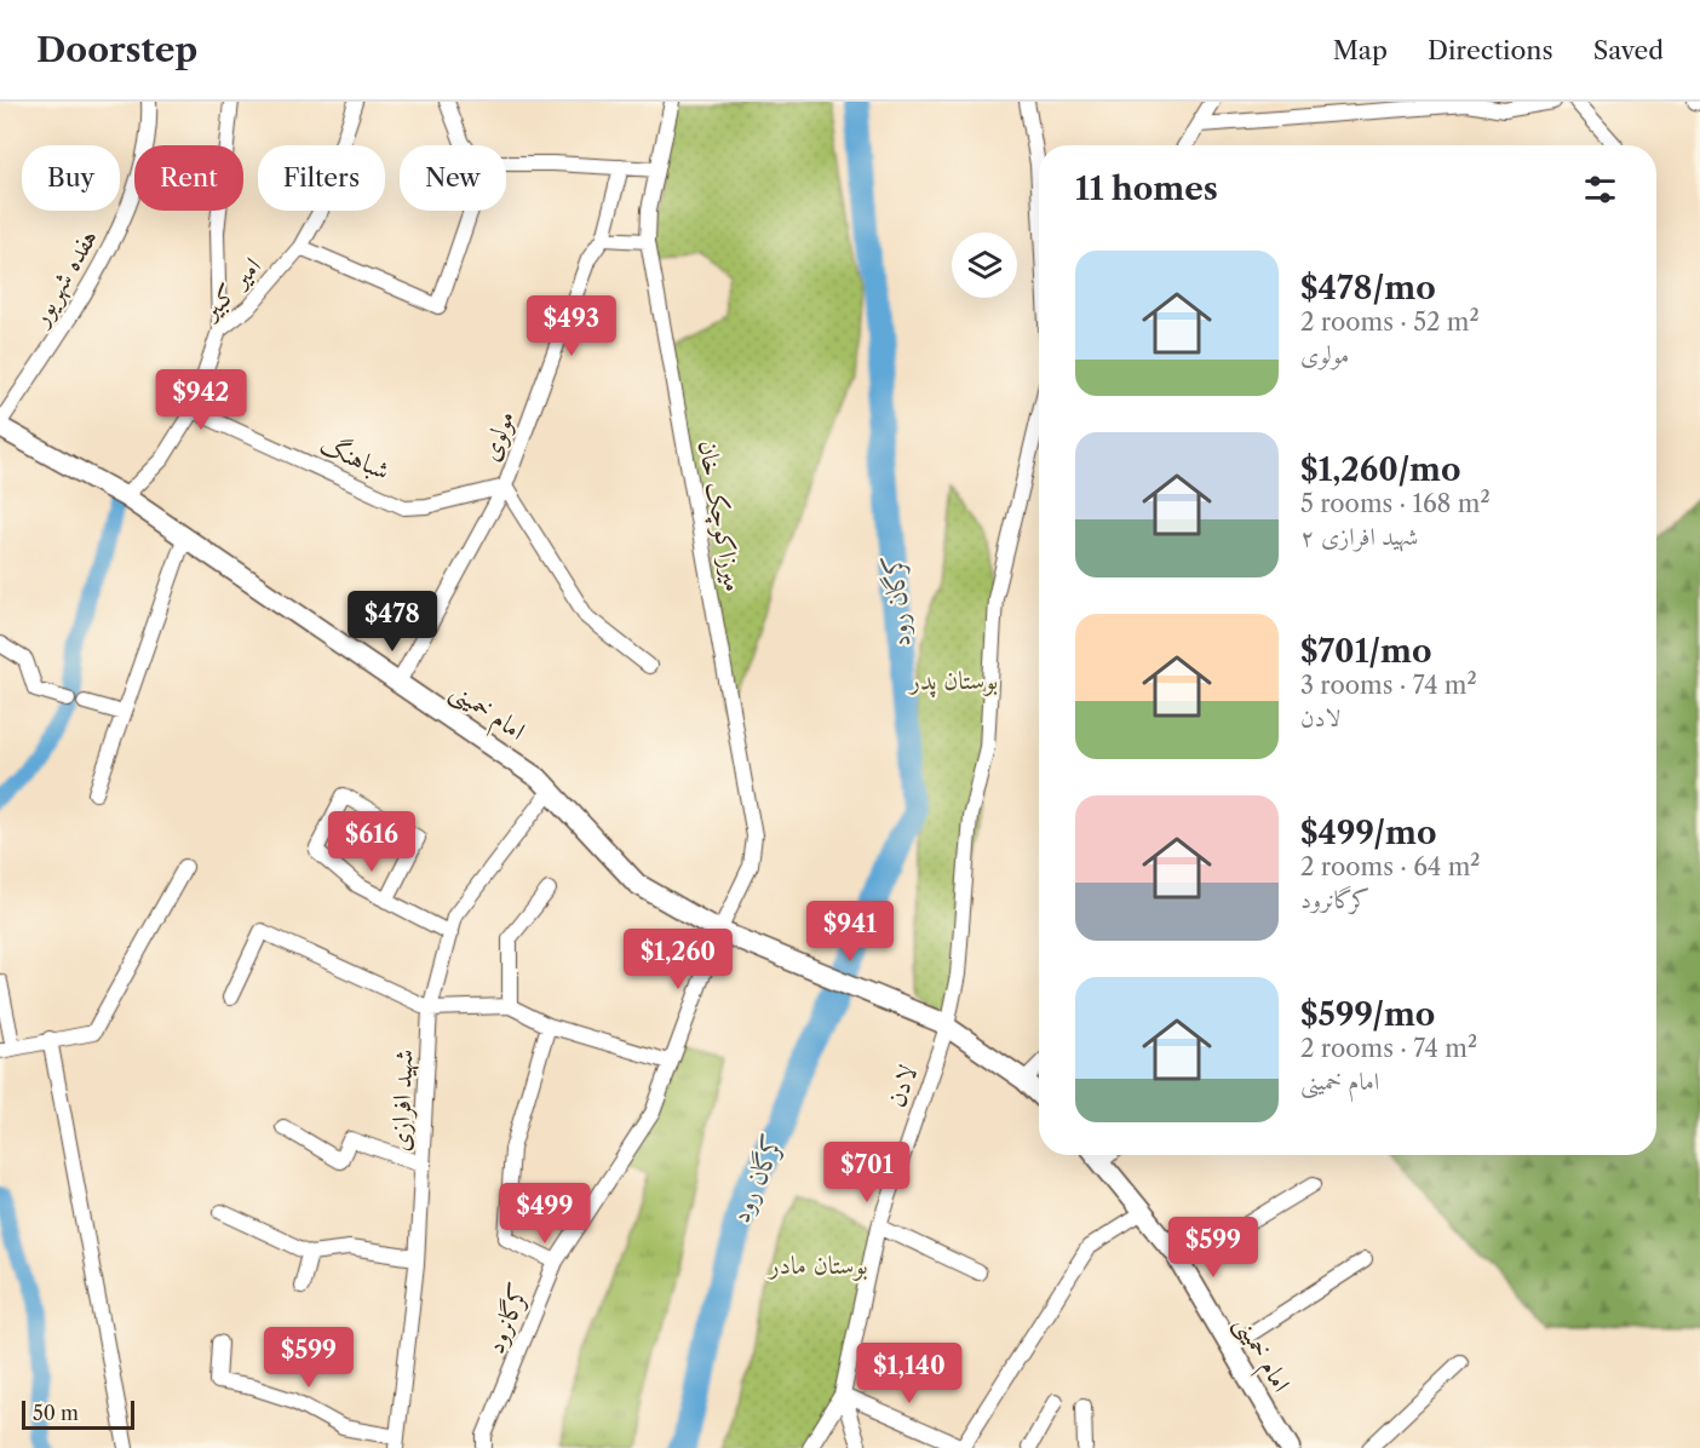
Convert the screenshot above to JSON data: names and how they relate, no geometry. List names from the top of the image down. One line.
{"streets":{"main road":["امام خمینی"],"street":["هفده شهریور","امیر کبیر","مولوی","شباهنگ","میرزاکوچک خان","لادن","شهید افرازی","کرگانرود"]},"crossings":[["هفده شهریور","امام خمینی"],["امیر کبیر","شباهنگ"],["امیر کبیر","امام خمینی"],["مولوی","شباهنگ"],["مولوی","امام خمینی"],["میرزاکوچک خان","امام خمینی"],["میرزاکوچک خان","کرگانرود"],["امام خمینی","لادن"],["امام خمینی","شهید افرازی"]],"water":["کرگان رود"],"parks":["بوستان پدر","بوستان مادر"],"scale_bar":"50 m","page":{"header":"Doorstep","nav":["Map","Directions","Saved"],"chip":["Buy","Rent","Filters","New"],"heading":"11 homes","list":[{"name":"$478/mo","note":"2 rooms · 52 m² · مولوی"},{"name":"$1,260/mo","note":"5 rooms · 168 m² · شهید افرازی ۲"},{"name":"$701/mo","note":"3 rooms · 74 m² · لادن"},{"name":"$499/mo","note":"2 rooms · 64 m² · کرگانرود"},{"name":"$599/mo","note":"2 rooms · 74 m² · امام خمینی"}],"price":["$493","$942","$478","$616","$941","$1,260","$701","$499","$599","$599","$1,140"],"scale":"50 m"}}
